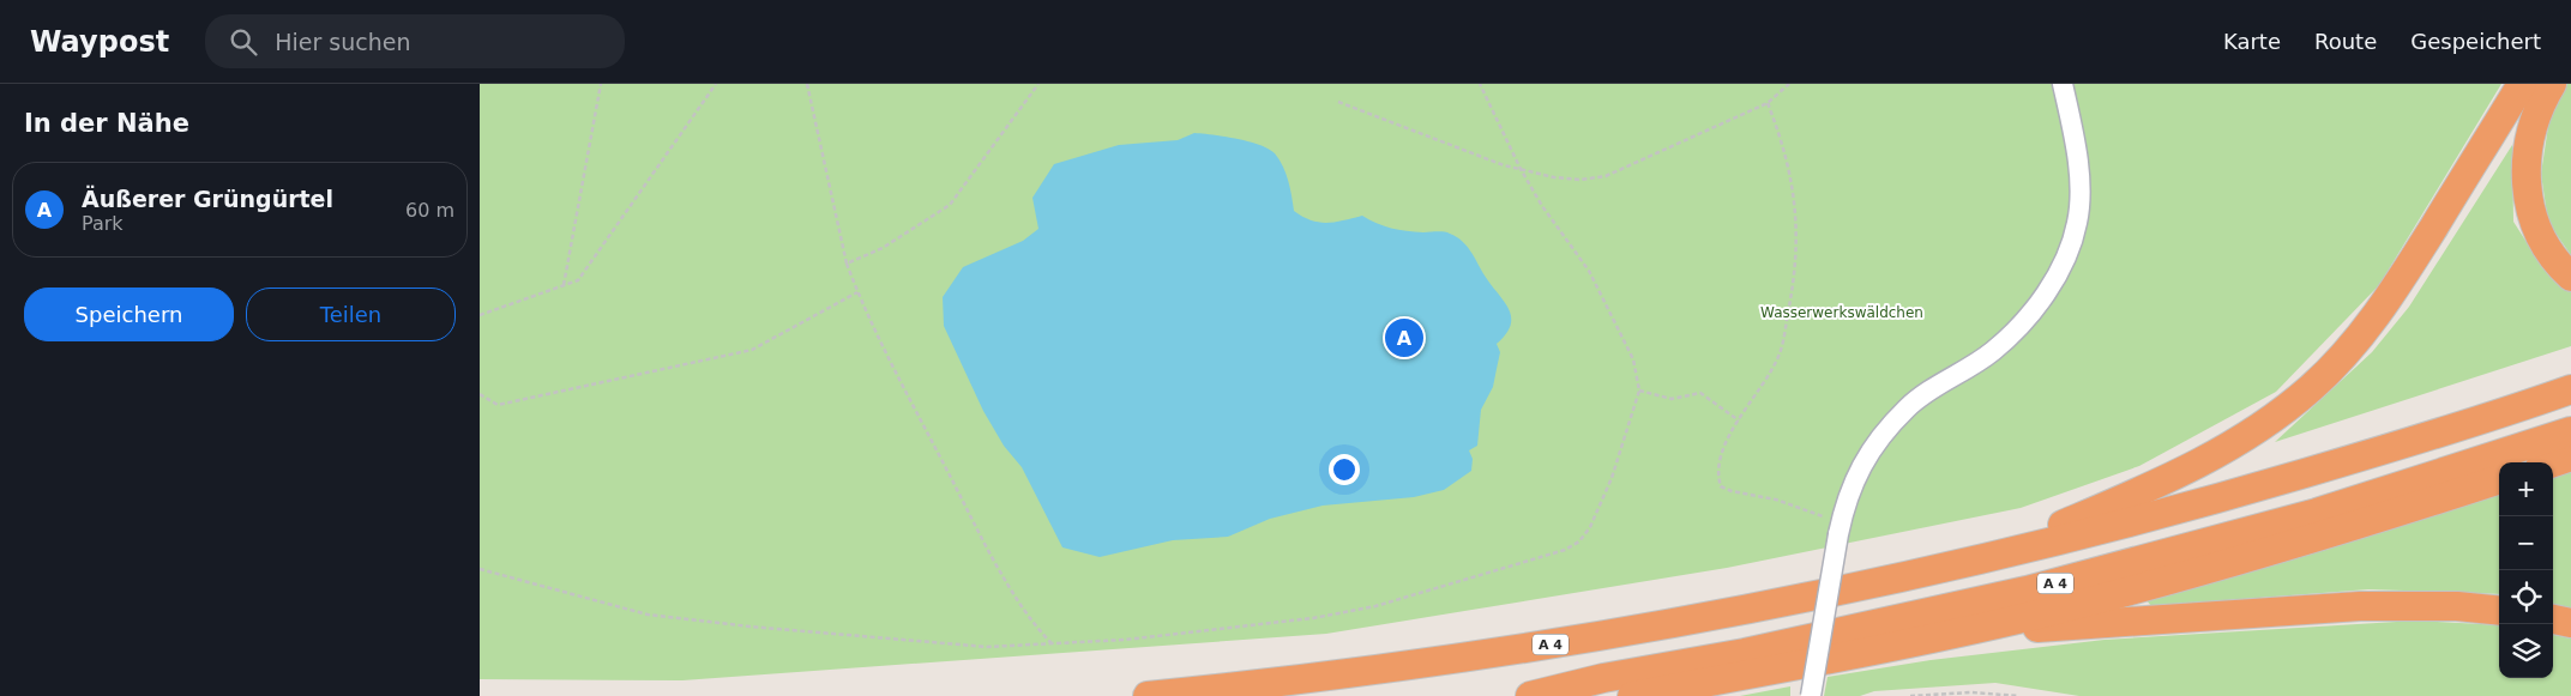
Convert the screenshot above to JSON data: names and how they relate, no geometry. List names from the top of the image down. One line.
{"streets":{"highway":["A 4"]},"parks":["Wasserwerkswäldchen"],"page":{"header":"Waypost","search":"Hier suchen","nav":["Karte","Route","Gespeichert"],"heading":"In der Nähe","list":[{"mark":"A","name":"Äußerer Grüngürtel","note":"Park","value":"60 m"}],"buttons":["Speichern","Teilen"],"pins":"A","map_buttons":["+","−"]}}
